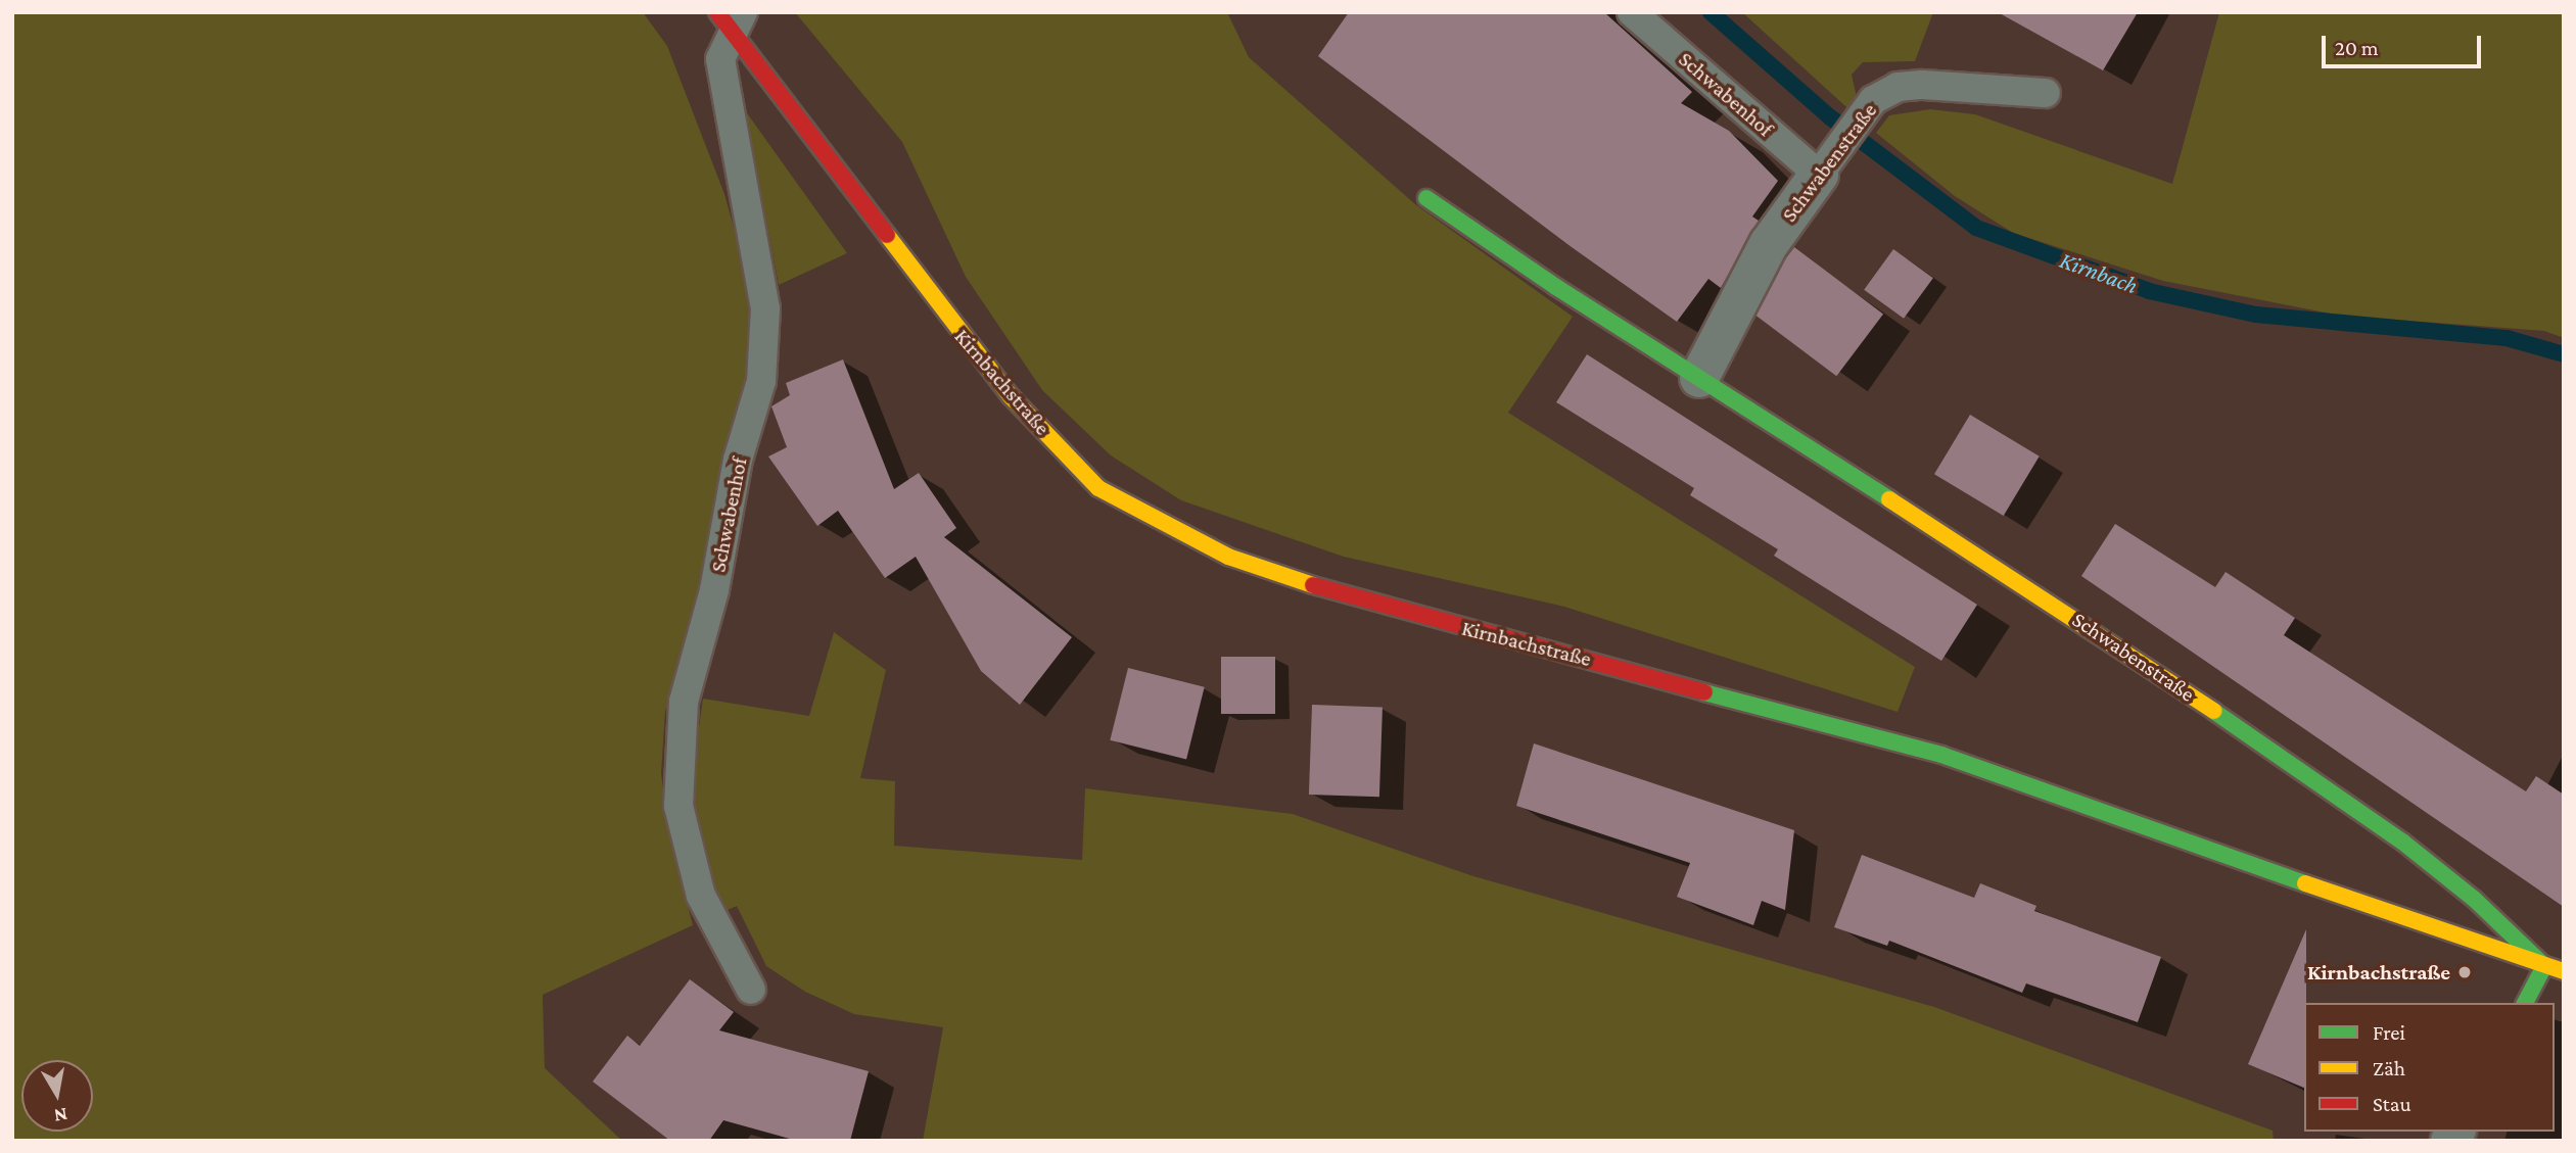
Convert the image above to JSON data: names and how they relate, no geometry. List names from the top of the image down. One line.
{"streets":{"main road":["Schwabenstraße","Kirnbachstraße"],"lane":["Schwabenhof"]},"crossings":[["Schwabenhof","Schwabenstraße"],["Schwabenhof","Kirnbachstraße"],["Schwabenstraße","Kirnbachstraße"]],"water":["Kirnbach"],"places":["Kirnbachstraße"],"legend":["Frei","Zäh","Stau"],"scale_bar":"20 m","north":"bottom"}
